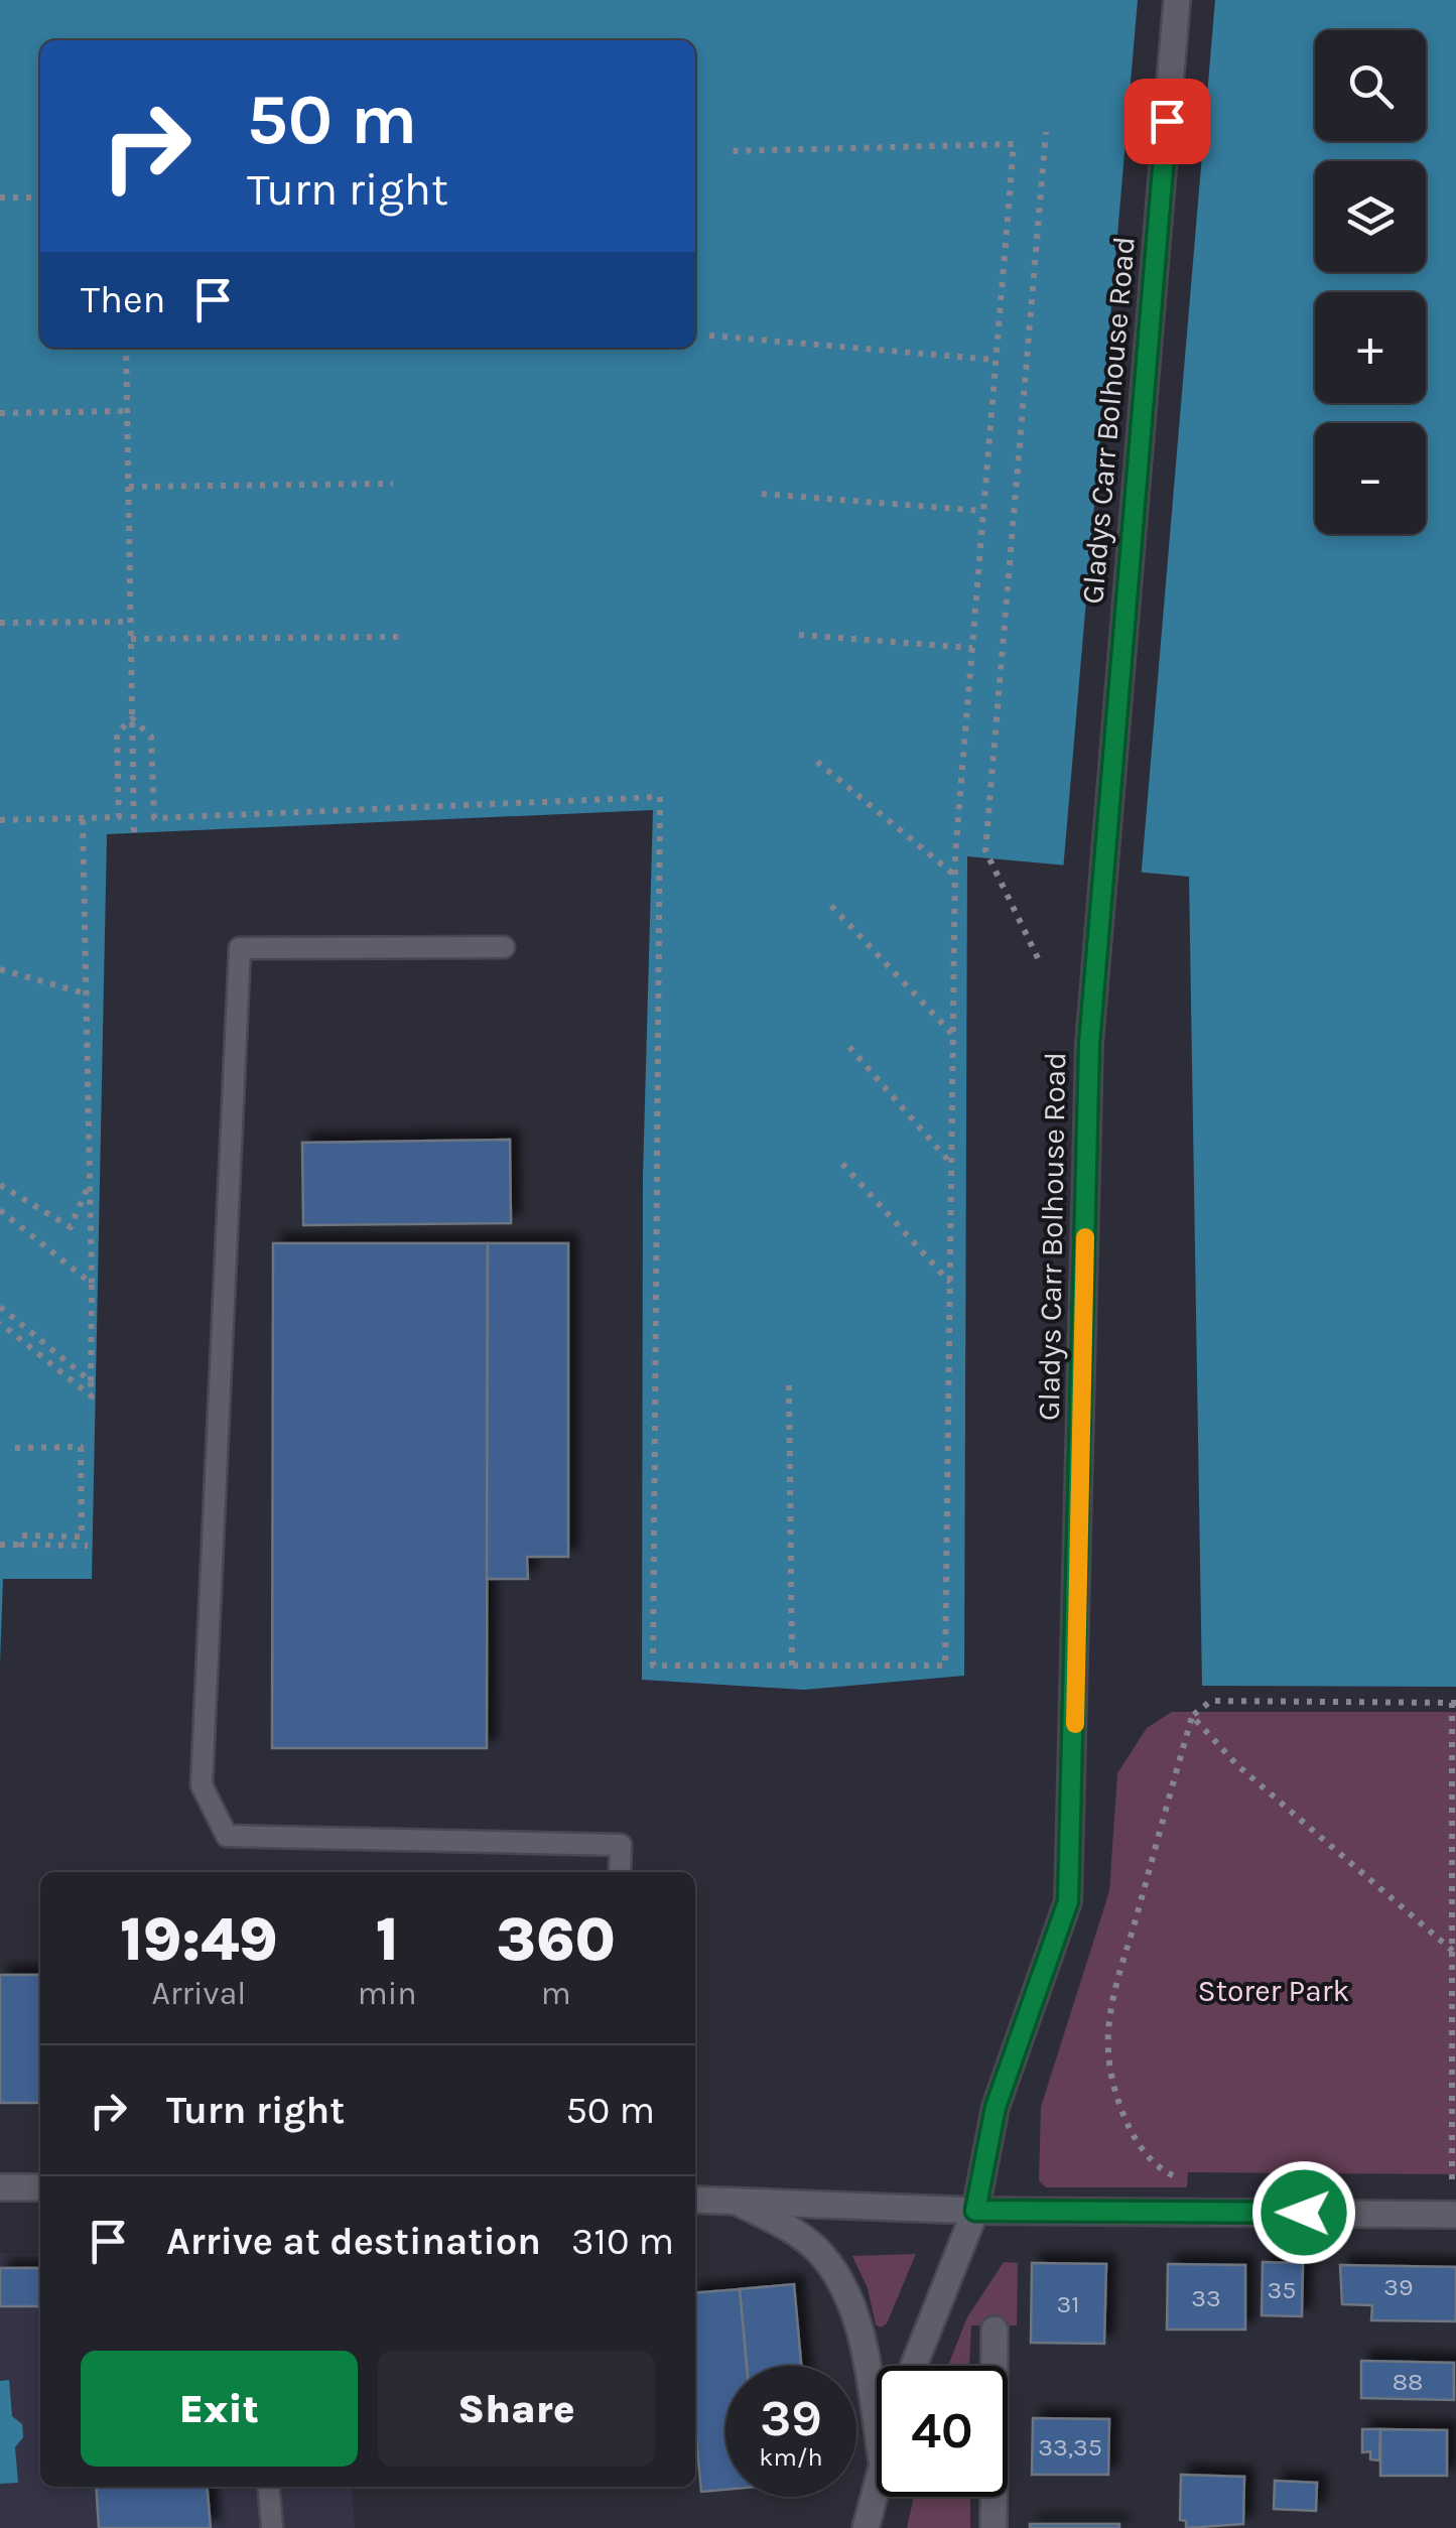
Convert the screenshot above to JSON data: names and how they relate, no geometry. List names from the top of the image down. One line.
{"streets":{"street":["Gladys Carr Bolhouse Road"]},"parks":["Storer Park"],"house_numbers":["39","35","33","31","88","33,35"],"page":{"map_buttons":["+","−"],"turn":["50 m","Turn right"],"then":"Then","eta":["19:49","Arrival","1","min","360","m"],"list":[{"name":"Turn right","value":"50 m"},{"name":"Arrive at destination","value":"310 m"}],"buttons":["Exit","Share"],"speed":"39 km/h","limit":"40"}}
